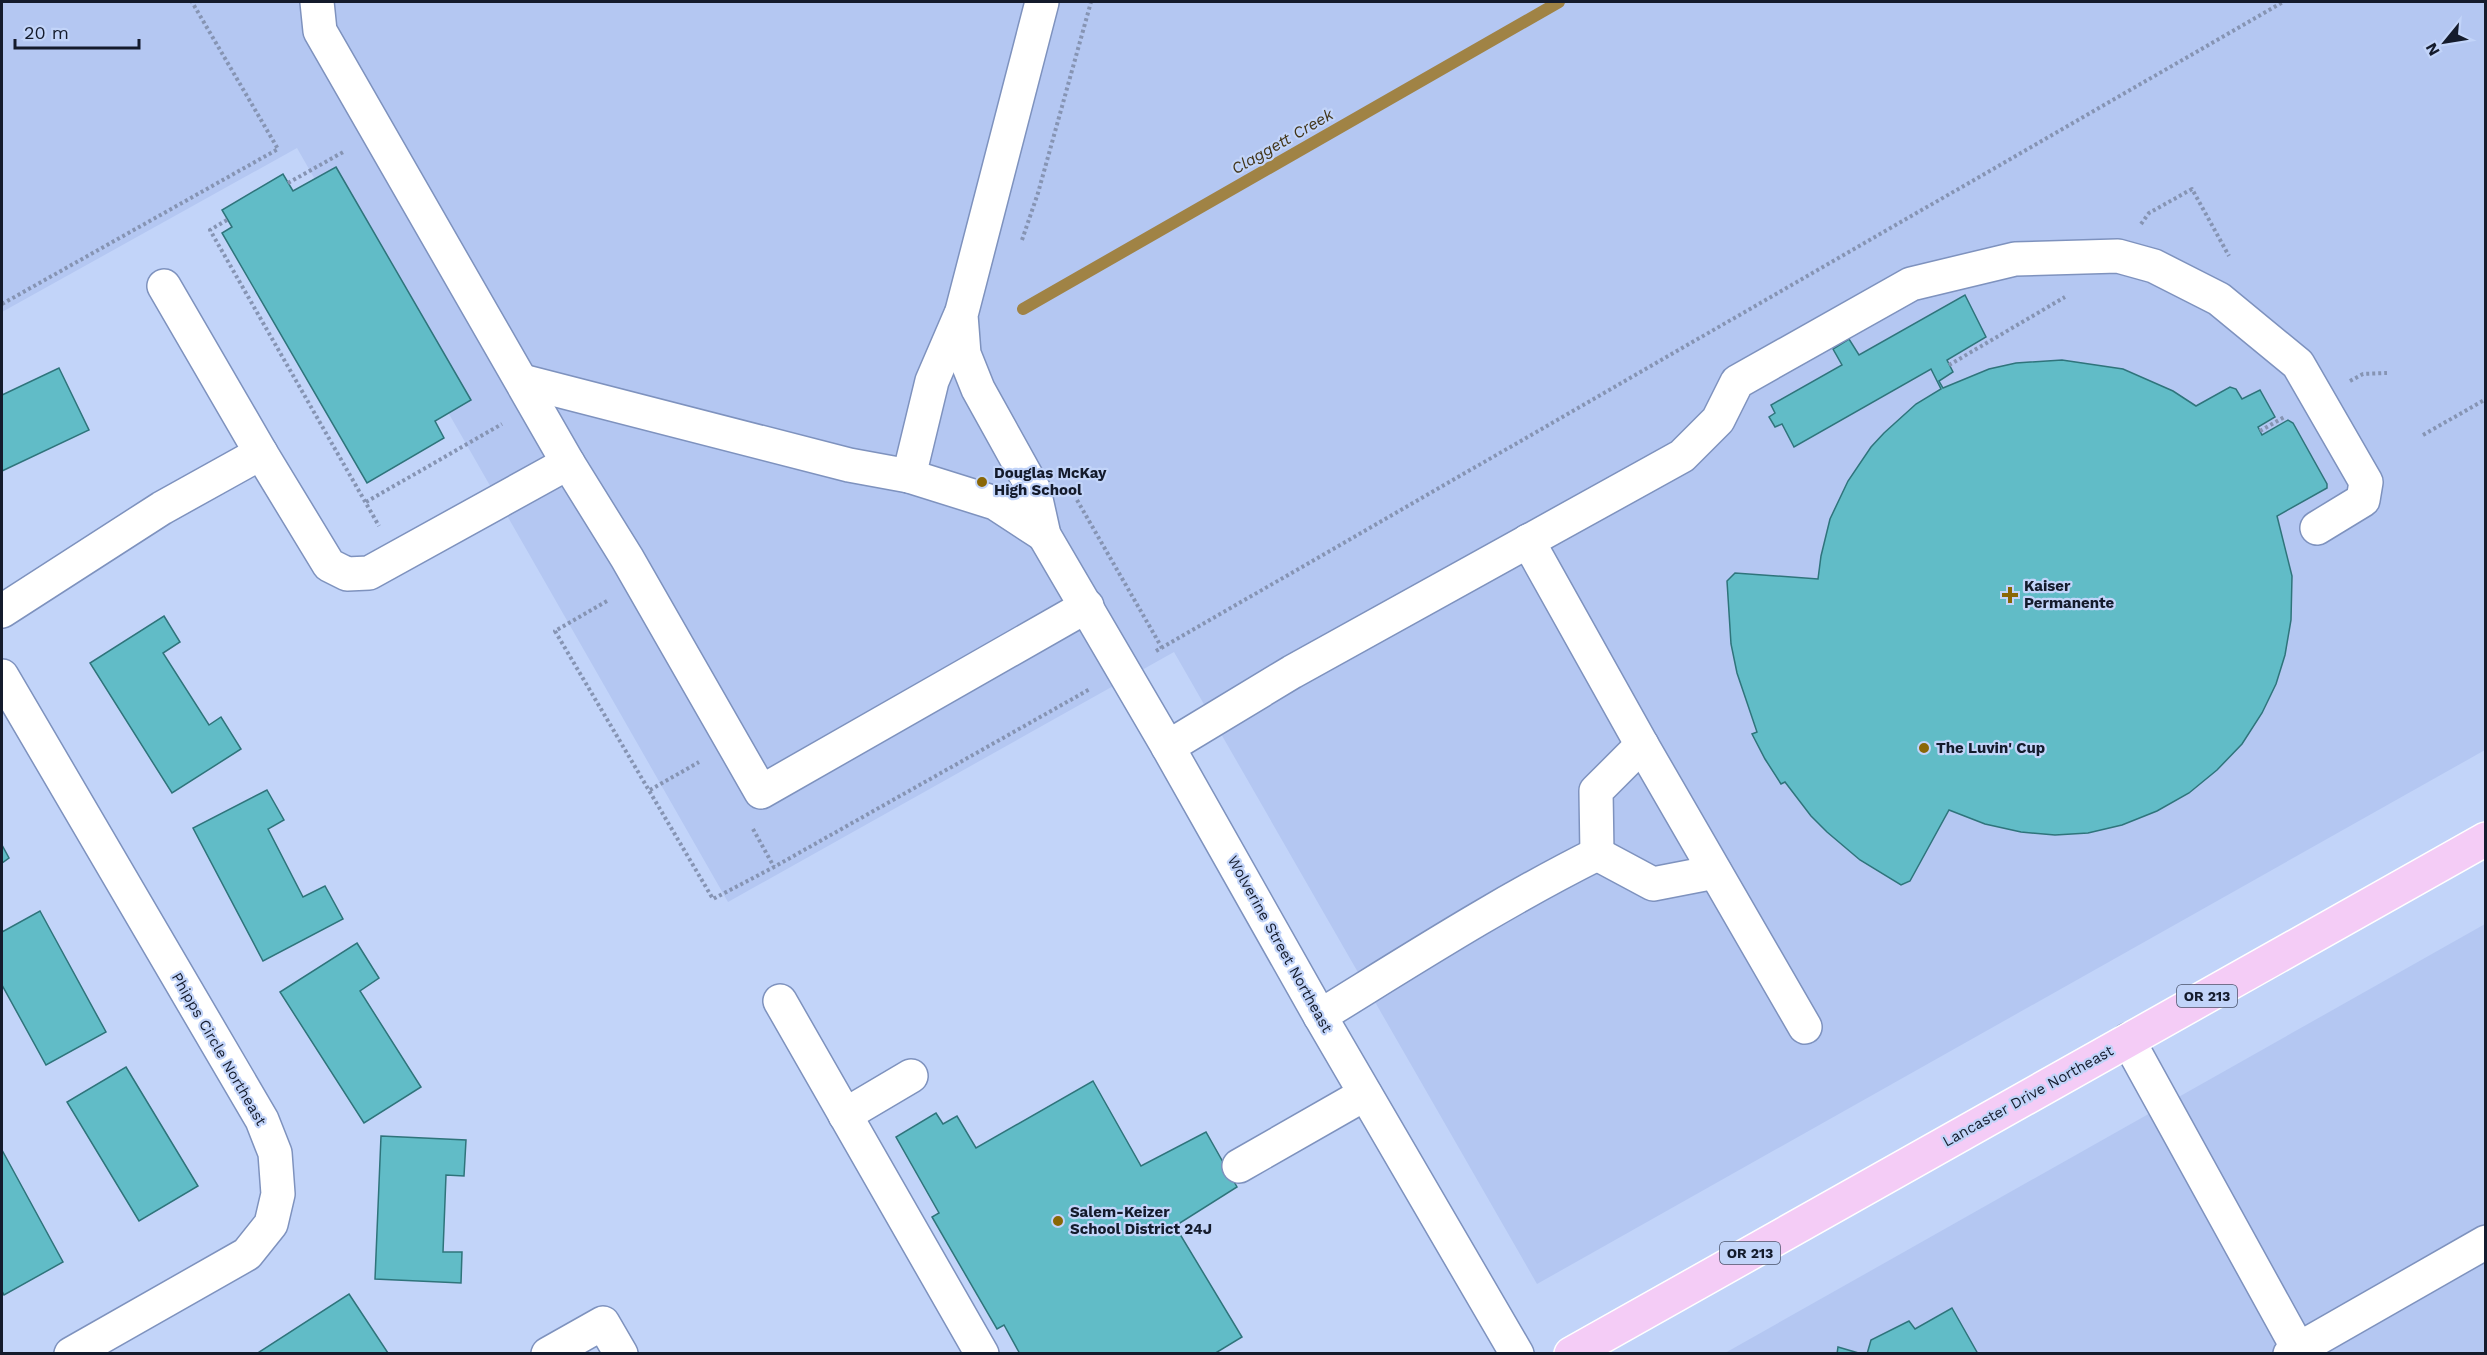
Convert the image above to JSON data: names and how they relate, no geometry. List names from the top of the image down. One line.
{"streets":{"main road":["OR 213","Lancaster Drive Northeast"],"street":["Wolverine Street Northeast","Phipps Circle Northeast"]},"water":["Claggett Creek"],"places":{"other":["Douglas McKay High School","The Luvin' Cup","Salem-Keizer School District 24J"],"health":["Kaiser Permanente"]},"scale_bar":"20 m","north":"bottom left"}
